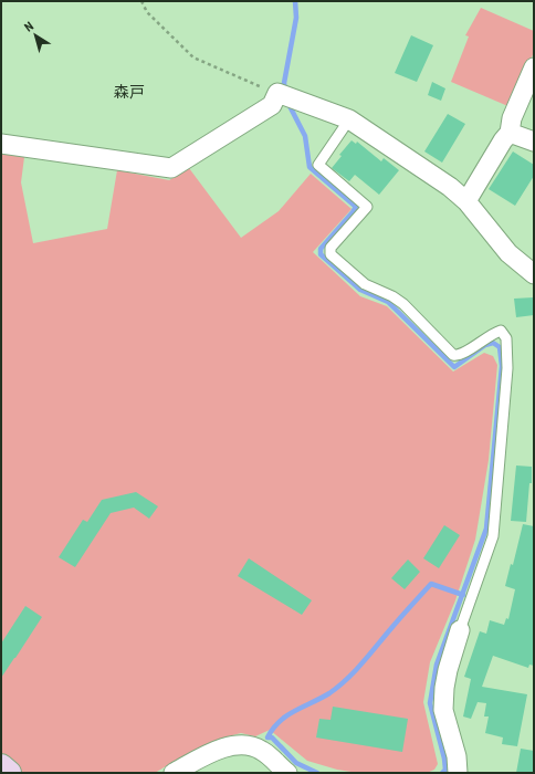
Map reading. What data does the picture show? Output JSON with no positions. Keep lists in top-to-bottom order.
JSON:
{
  "districts": ["森戸"],
  "north": "top left"
}
